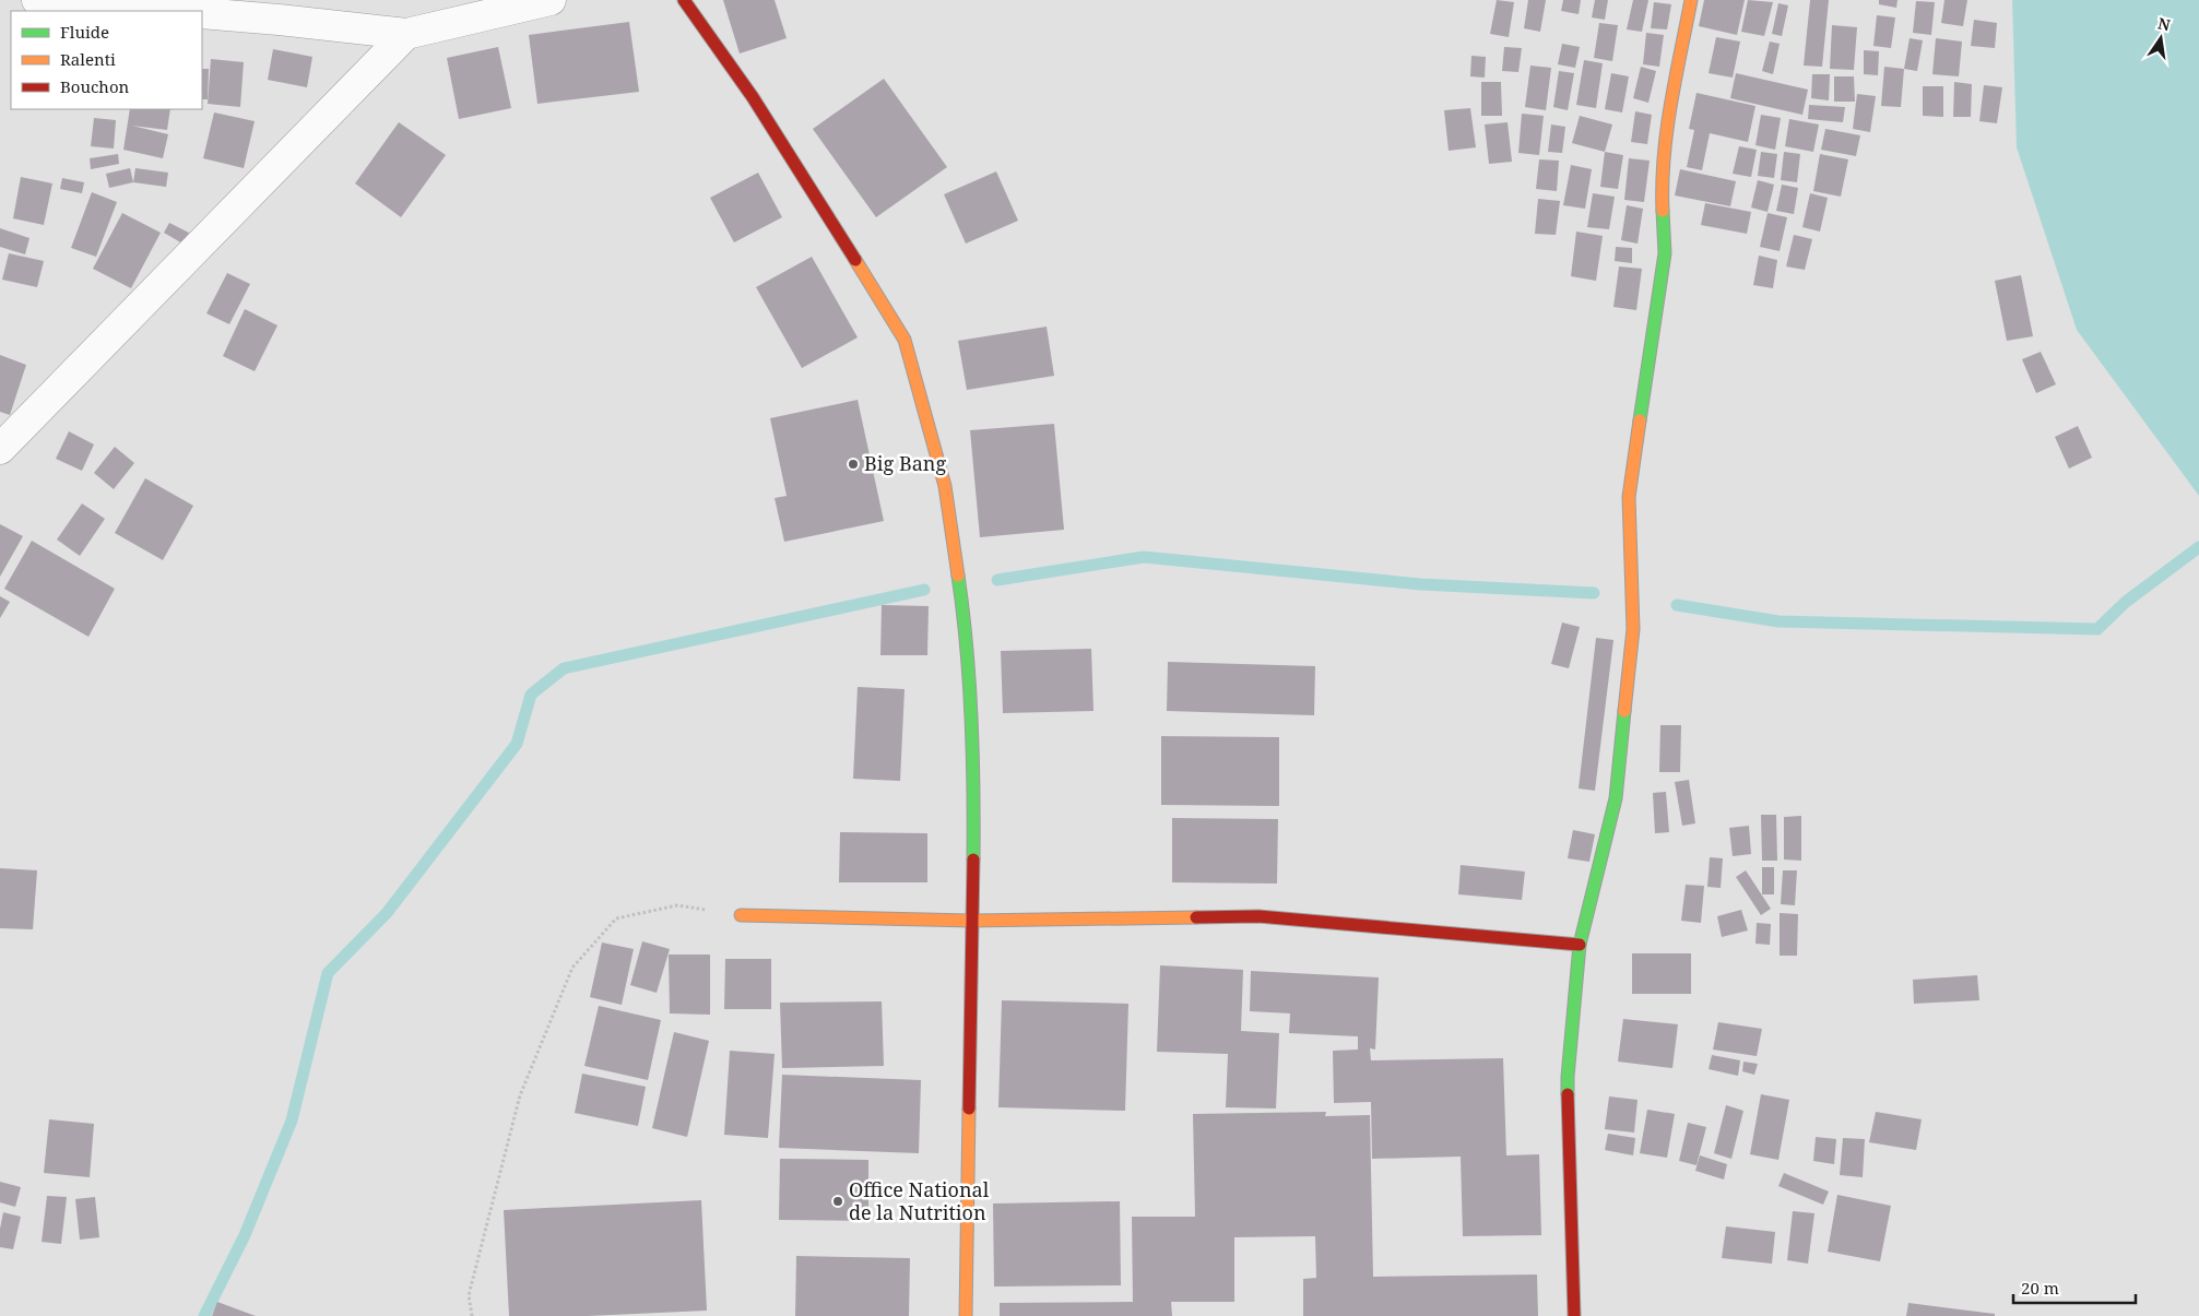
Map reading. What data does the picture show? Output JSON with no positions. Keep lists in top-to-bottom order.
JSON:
{
  "places": ["Big Bang", "Office National de la Nutrition"],
  "legend": ["Fluide", "Ralenti", "Bouchon"],
  "scale_bar": "20 m",
  "north": "top"
}
